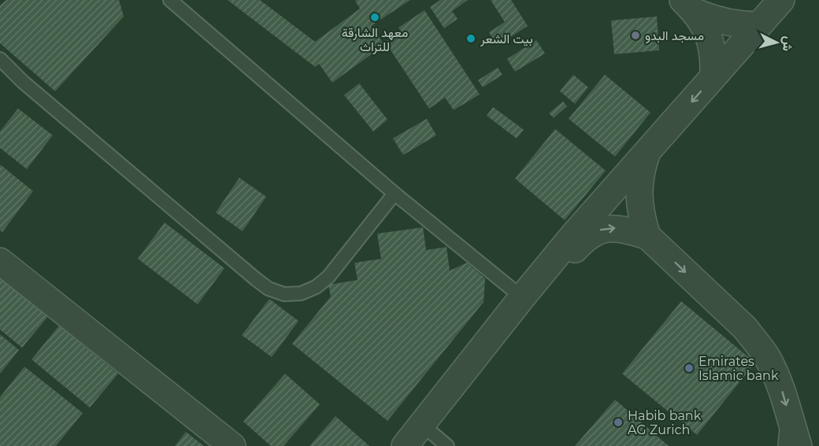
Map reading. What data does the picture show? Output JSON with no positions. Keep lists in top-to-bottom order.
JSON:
{
  "places": [
    "معهد الشارقة للتراث",
    "مسجد البدو",
    "بيت الشعر",
    "Emirates Islamic bank",
    "Habib bank AG Zurich"
  ],
  "north": "right"
}
